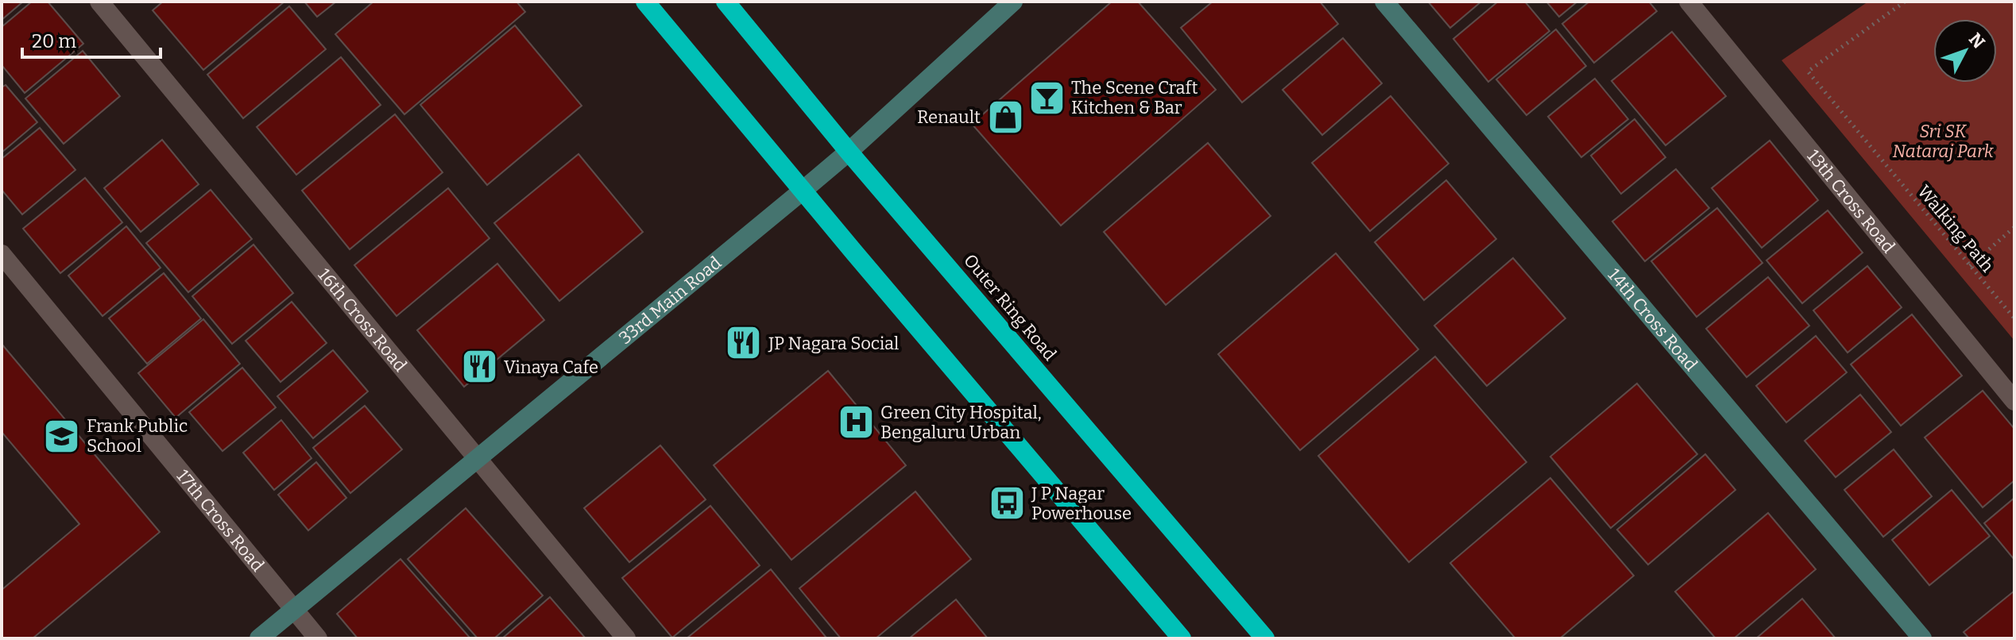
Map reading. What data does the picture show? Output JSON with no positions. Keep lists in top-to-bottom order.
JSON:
{
  "streets": {
    "highway": ["Outer Ring Road"],
    "street": [
      "13th Cross Road",
      "33rd Main Road",
      "16th Cross Road",
      "14th Cross Road",
      "17th Cross Road"
    ],
    "path": ["Walking Path"]
  },
  "crossings": [
    ["33rd Main Road", "Outer Ring Road"],
    ["33rd Main Road", "16th Cross Road"],
    ["33rd Main Road", "17th Cross Road"]
  ],
  "parks": ["Sri SK Nataraj Park"],
  "places": {
    "bar": ["The Scene Craft Kitchen & Bar"],
    "shop": ["Renault"],
    "restaurant": ["JP Nagara Social", "Vinaya Cafe"],
    "hospital": ["Green City Hospital, Bengaluru Urban"],
    "school or university": ["Frank Public School"],
    "bus stop": ["J P Nagar Powerhouse"]
  },
  "scale_bar": "20 m",
  "north": "top right"
}
